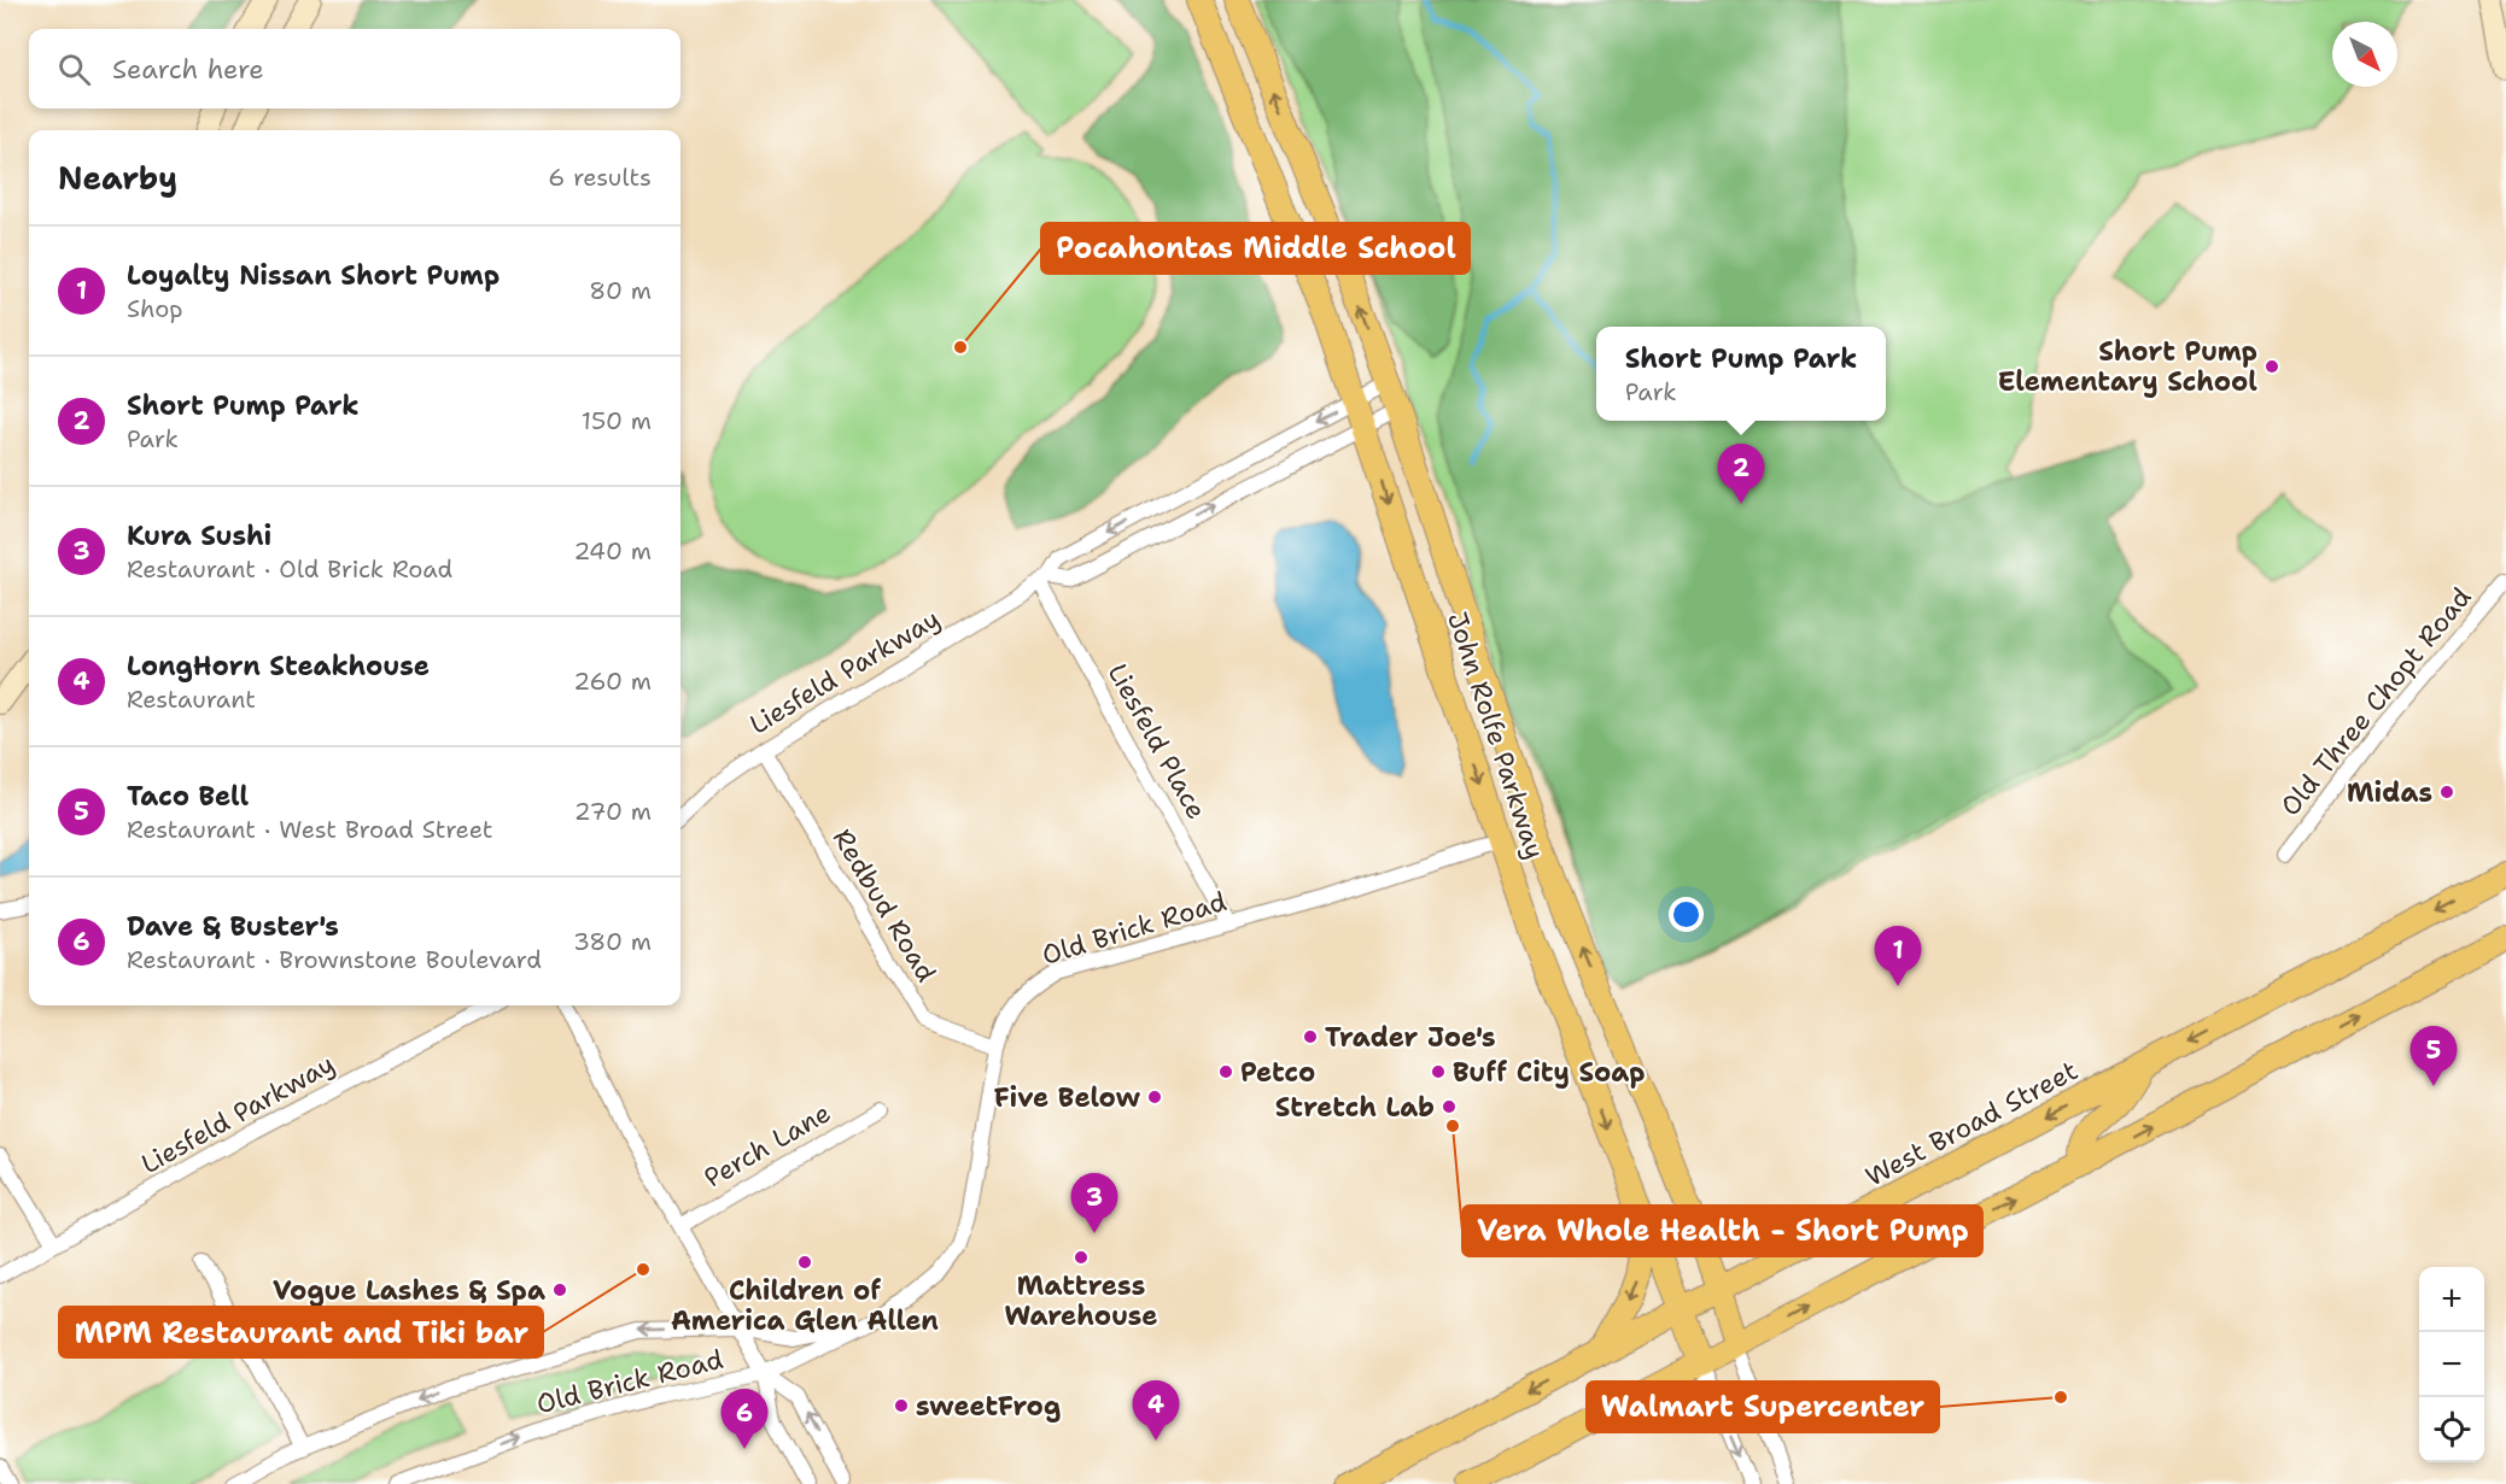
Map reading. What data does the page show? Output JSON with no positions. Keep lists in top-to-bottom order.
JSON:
{
  "streets": {
    "main road": ["John Rolfe Parkway", "West Broad Street"],
    "street": [
      "Liesfeld Parkway",
      "Old Three Chopt Road",
      "Liesfeld Place",
      "Redbud Road",
      "Old Brick Road",
      "Perch Lane"
    ]
  },
  "crossings": [
    ["Liesfeld Parkway", "John Rolfe Parkway"],
    ["Liesfeld Parkway", "Liesfeld Place"],
    ["Liesfeld Parkway", "Redbud Road"],
    ["John Rolfe Parkway", "Old Brick Road"],
    ["John Rolfe Parkway", "West Broad Street"],
    ["Liesfeld Place", "Old Brick Road"],
    ["Redbud Road", "Old Brick Road"]
  ],
  "places": [
    "Pocahontas Middle School",
    "Short Pump Elementary School",
    "Midas",
    "Trader Joe's",
    "Petco",
    "Buff City Soap",
    "Five Below",
    "Stretch Lab",
    "Vera Whole Health - Short Pump",
    "Mattress Warehouse",
    "Children of America Glen Allen",
    "MPM Restaurant and Tiki bar",
    "Vogue Lashes & Spa",
    "Walmart Supercenter",
    "sweetFrog"
  ],
  "north": "bottom right",
  "page": {
    "search": "Search here",
    "heading": ["Nearby", "6 results"],
    "list": [
      {
        "mark": "1",
        "name": "Loyalty Nissan Short Pump",
        "note": "Shop",
        "value": "80 m"
      },
      {
        "mark": "2",
        "name": "Short Pump Park",
        "note": "Park",
        "value": "150 m"
      },
      {
        "mark": "3",
        "name": "Kura Sushi",
        "note": "Restaurant · Old Brick Road",
        "value": "240 m"
      },
      {
        "mark": "4",
        "name": "LongHorn Steakhouse",
        "note": "Restaurant",
        "value": "260 m"
      },
      {
        "mark": "5",
        "name": "Taco Bell",
        "note": "Restaurant · West Broad Street",
        "value": "270 m"
      },
      {
        "mark": "6",
        "name": "Dave & Buster's",
        "note": "Restaurant · Brownstone Boulevard",
        "value": "380 m"
      }
    ],
    "popup": ["Short Pump Park", "Park"],
    "pins": [
      "2",
      "1",
      "5",
      "3",
      "4",
      "6"
    ],
    "map_buttons": ["+", "−"]
  }
}
